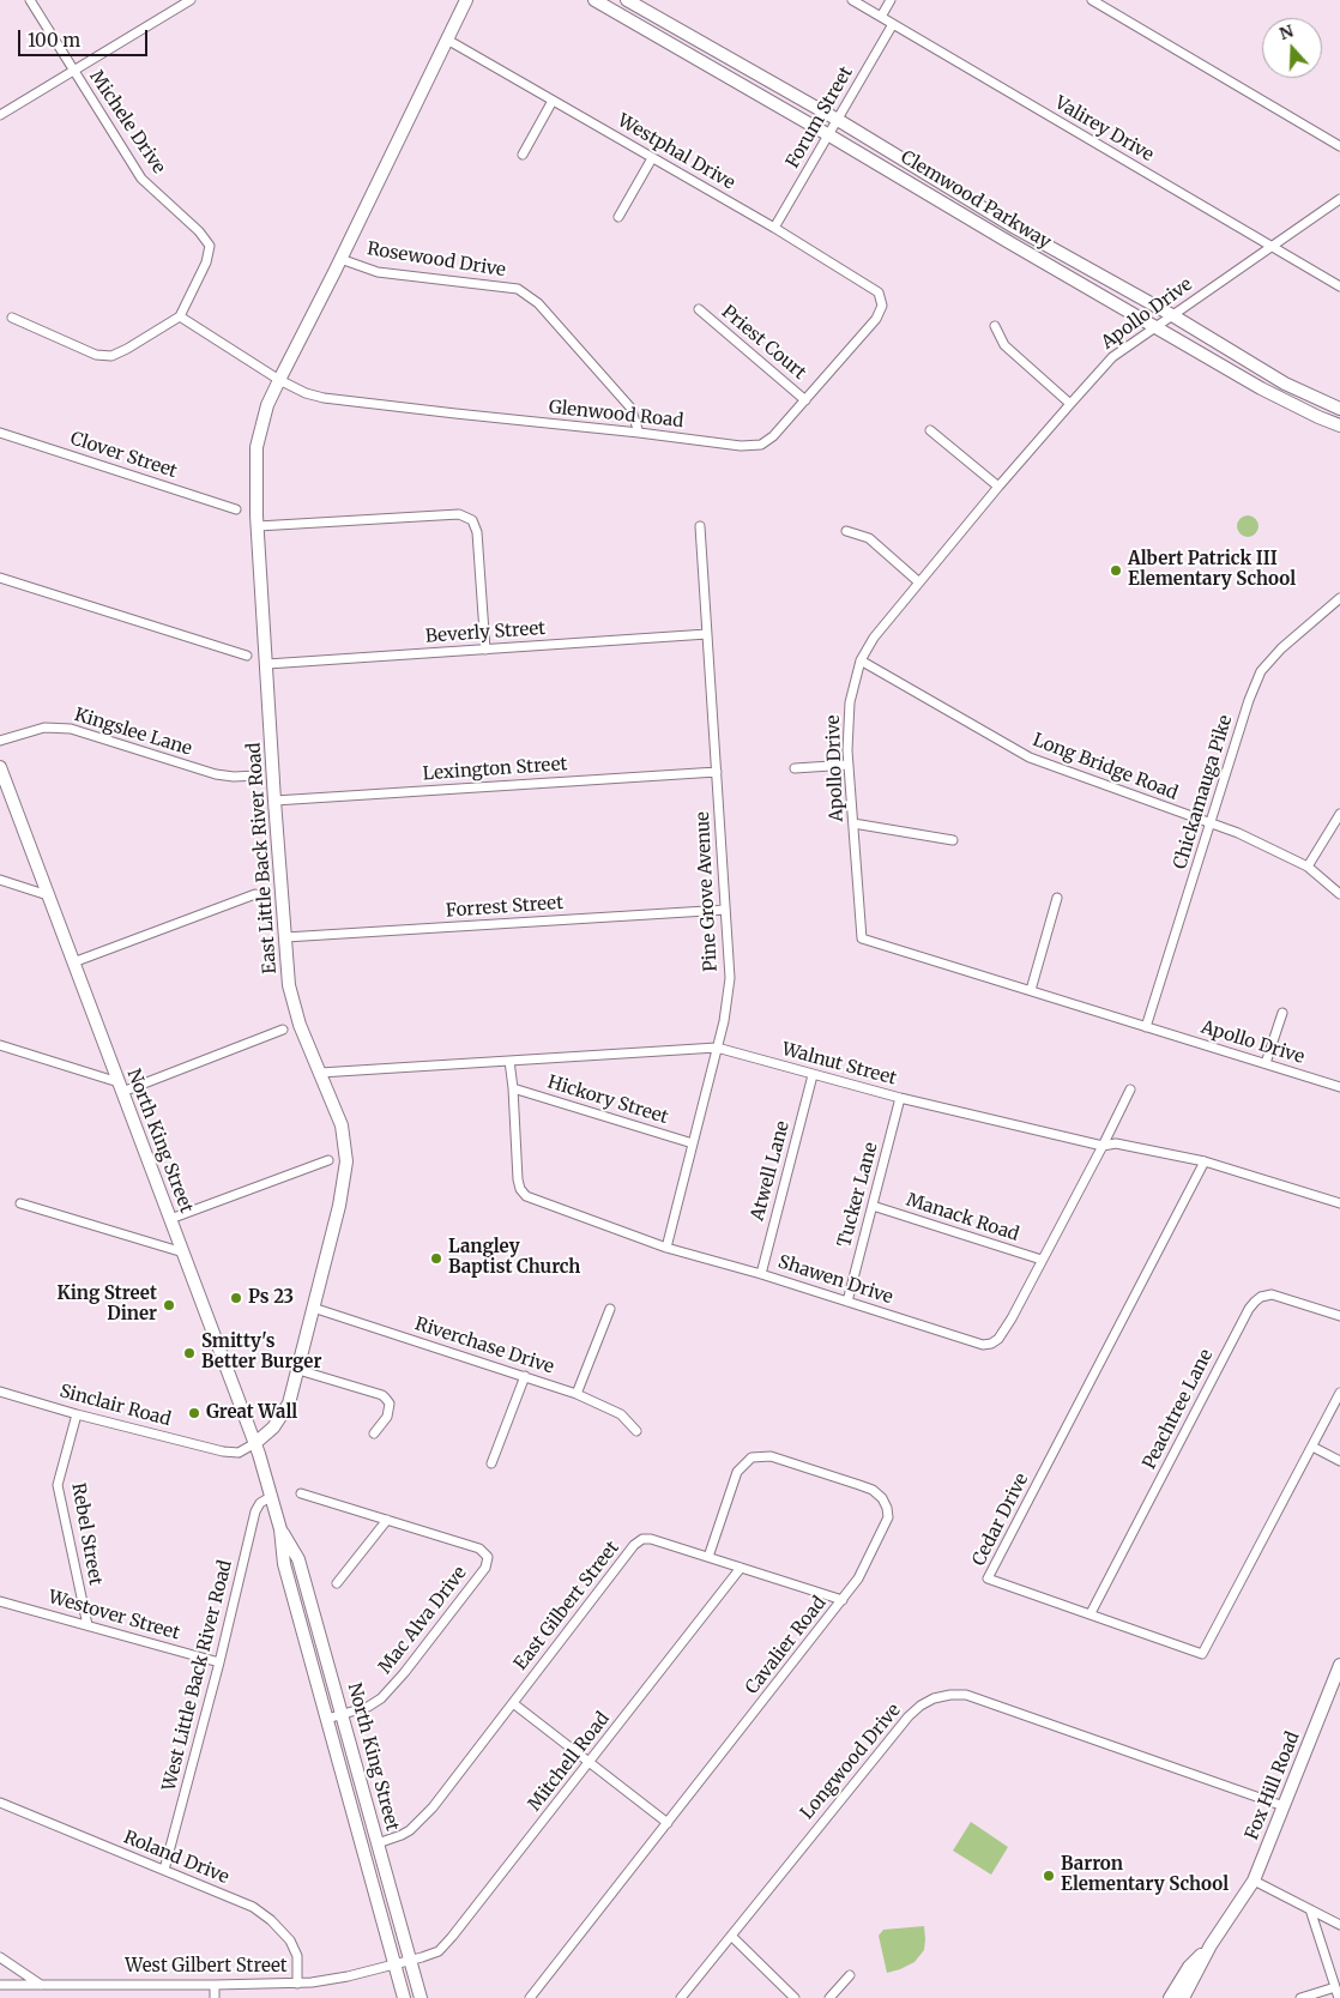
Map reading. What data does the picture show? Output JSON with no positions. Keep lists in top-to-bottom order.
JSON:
{
  "streets": {
    "street": [
      "Forum Street",
      "Michele Drive",
      "Valirey Drive",
      "Westphal Drive",
      "Clemwood Parkway",
      "Rosewood Drive",
      "Apollo Drive",
      "Priest Court",
      "Glenwood Road",
      "Clover Street",
      "Beverly Street",
      "Kingslee Lane",
      "Long Bridge Road",
      "Lexington Street",
      "Chickamauga Pike",
      "East Little Back River Road",
      "Pine Grove Avenue",
      "Forrest Street",
      "Walnut Street",
      "Hickory Street",
      "North King Street",
      "Atwell Lane",
      "Tucker Lane",
      "Manack Road",
      "Shawen Drive",
      "Riverchase Drive",
      "Sinclair Road",
      "Peachtree Lane",
      "Cedar Drive",
      "Rebel Street",
      "East Gilbert Street",
      "Westover Street",
      "Mac Alva Drive",
      "Cavalier Road",
      "West Little Back River Road",
      "Mitchell Road",
      "Longwood Drive",
      "Fox Hill Road",
      "Roland Drive",
      "West Gilbert Street"
    ]
  },
  "crossings": [
    ["Forum Street", "Valirey Drive"],
    ["Forum Street", "Westphal Drive"],
    ["Forum Street", "Clemwood Parkway"],
    ["Michele Drive", "Glenwood Road"],
    ["Valirey Drive", "Apollo Drive"],
    ["Westphal Drive", "Glenwood Road"],
    ["Westphal Drive", "East Little Back River Road"],
    ["Clemwood Parkway", "Apollo Drive"],
    ["Rosewood Drive", "Glenwood Road"],
    ["Rosewood Drive", "East Little Back River Road"],
    ["Apollo Drive", "Long Bridge Road"],
    ["Apollo Drive", "Chickamauga Pike"],
    ["Priest Court", "Glenwood Road"],
    ["Glenwood Road", "East Little Back River Road"],
    ["Beverly Street", "East Little Back River Road"],
    ["Beverly Street", "Pine Grove Avenue"],
    ["Long Bridge Road", "Chickamauga Pike"],
    ["Lexington Street", "East Little Back River Road"],
    ["Lexington Street", "Pine Grove Avenue"],
    ["East Little Back River Road", "Forrest Street"],
    ["East Little Back River Road", "Walnut Street"],
    ["East Little Back River Road", "North King Street"],
    ["East Little Back River Road", "Riverchase Drive"],
    ["East Little Back River Road", "Sinclair Road"],
    ["Pine Grove Avenue", "Forrest Street"],
    ["Pine Grove Avenue", "Walnut Street"],
    ["Pine Grove Avenue", "Hickory Street"],
    ["Pine Grove Avenue", "Shawen Drive"],
    ["Walnut Street", "Atwell Lane"],
    ["Walnut Street", "Tucker Lane"],
    ["Walnut Street", "Shawen Drive"],
    ["Walnut Street", "Cedar Drive"],
    ["Hickory Street", "Shawen Drive"],
    ["North King Street", "Sinclair Road"],
    ["North King Street", "East Gilbert Street"],
    ["North King Street", "Mac Alva Drive"],
    ["North King Street", "West Little Back River Road"],
    ["North King Street", "Mitchell Road"],
    ["North King Street", "West Gilbert Street"],
    ["Atwell Lane", "Shawen Drive"],
    ["Tucker Lane", "Manack Road"],
    ["Tucker Lane", "Shawen Drive"],
    ["Manack Road", "Shawen Drive"],
    ["Sinclair Road", "Rebel Street"],
    ["Peachtree Lane", "Cedar Drive"],
    ["Rebel Street", "Westover Street"],
    ["East Gilbert Street", "Cavalier Road"],
    ["East Gilbert Street", "Mitchell Road"],
    ["Westover Street", "West Little Back River Road"],
    ["West Little Back River Road", "Roland Drive"],
    ["Mitchell Road", "West Gilbert Street"],
    ["Longwood Drive", "Fox Hill Road"],
    ["Roland Drive", "West Gilbert Street"]
  ],
  "places": [
    "Albert Patrick III Elementary School",
    "Langley Baptist Church",
    "Ps 23",
    "King Street Diner",
    "Smitty's Better Burger",
    "Great Wall",
    "Barron Elementary School"
  ],
  "scale_bar": "100 m",
  "north": "top"
}
